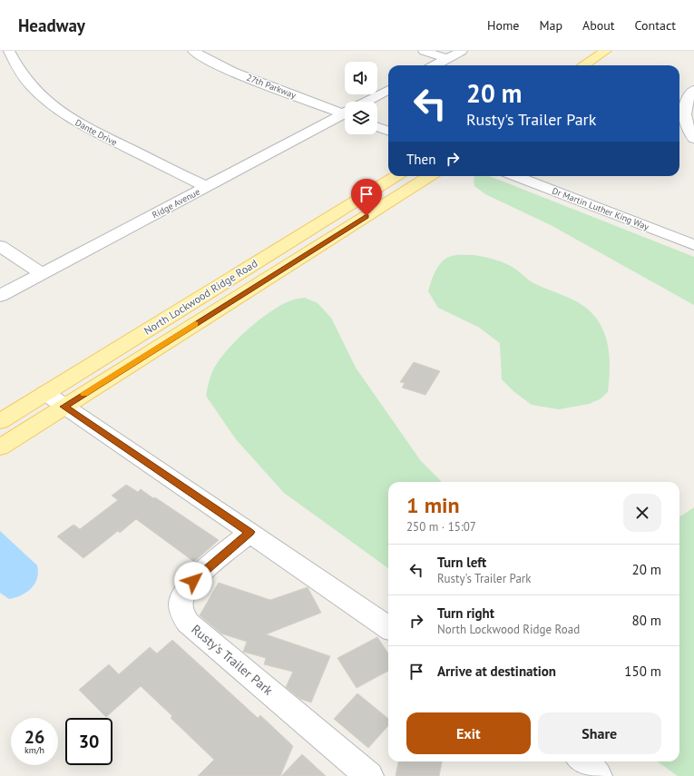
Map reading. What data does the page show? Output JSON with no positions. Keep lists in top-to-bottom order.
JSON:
{
  "streets": {
    "main road": ["North Lockwood Ridge Road"],
    "street": [
      "27th Parkway",
      "Dante Drive",
      "Ridge Avenue",
      "Dr Martin Luther King Way",
      "Rusty's Trailer Park"
    ]
  },
  "crossings": [
    ["Dante Drive", "Ridge Avenue"]
  ],
  "page": {
    "header": "Headway",
    "nav": [
      "Home",
      "Map",
      "About",
      "Contact"
    ],
    "turn": ["20 m", "Rusty's Trailer Park"],
    "then": "Then",
    "heading": ["1 min", "250 m · 15:07"],
    "list": [
      {
        "name": "Turn left",
        "note": "Rusty's Trailer Park",
        "value": "20 m"
      },
      {
        "name": "Turn right",
        "note": "North Lockwood Ridge Road",
        "value": "80 m"
      },
      {
        "name": "Arrive at destination",
        "value": "150 m"
      }
    ],
    "buttons": ["Exit", "Share"],
    "speed": "26 km/h",
    "limit": "30"
  }
}
